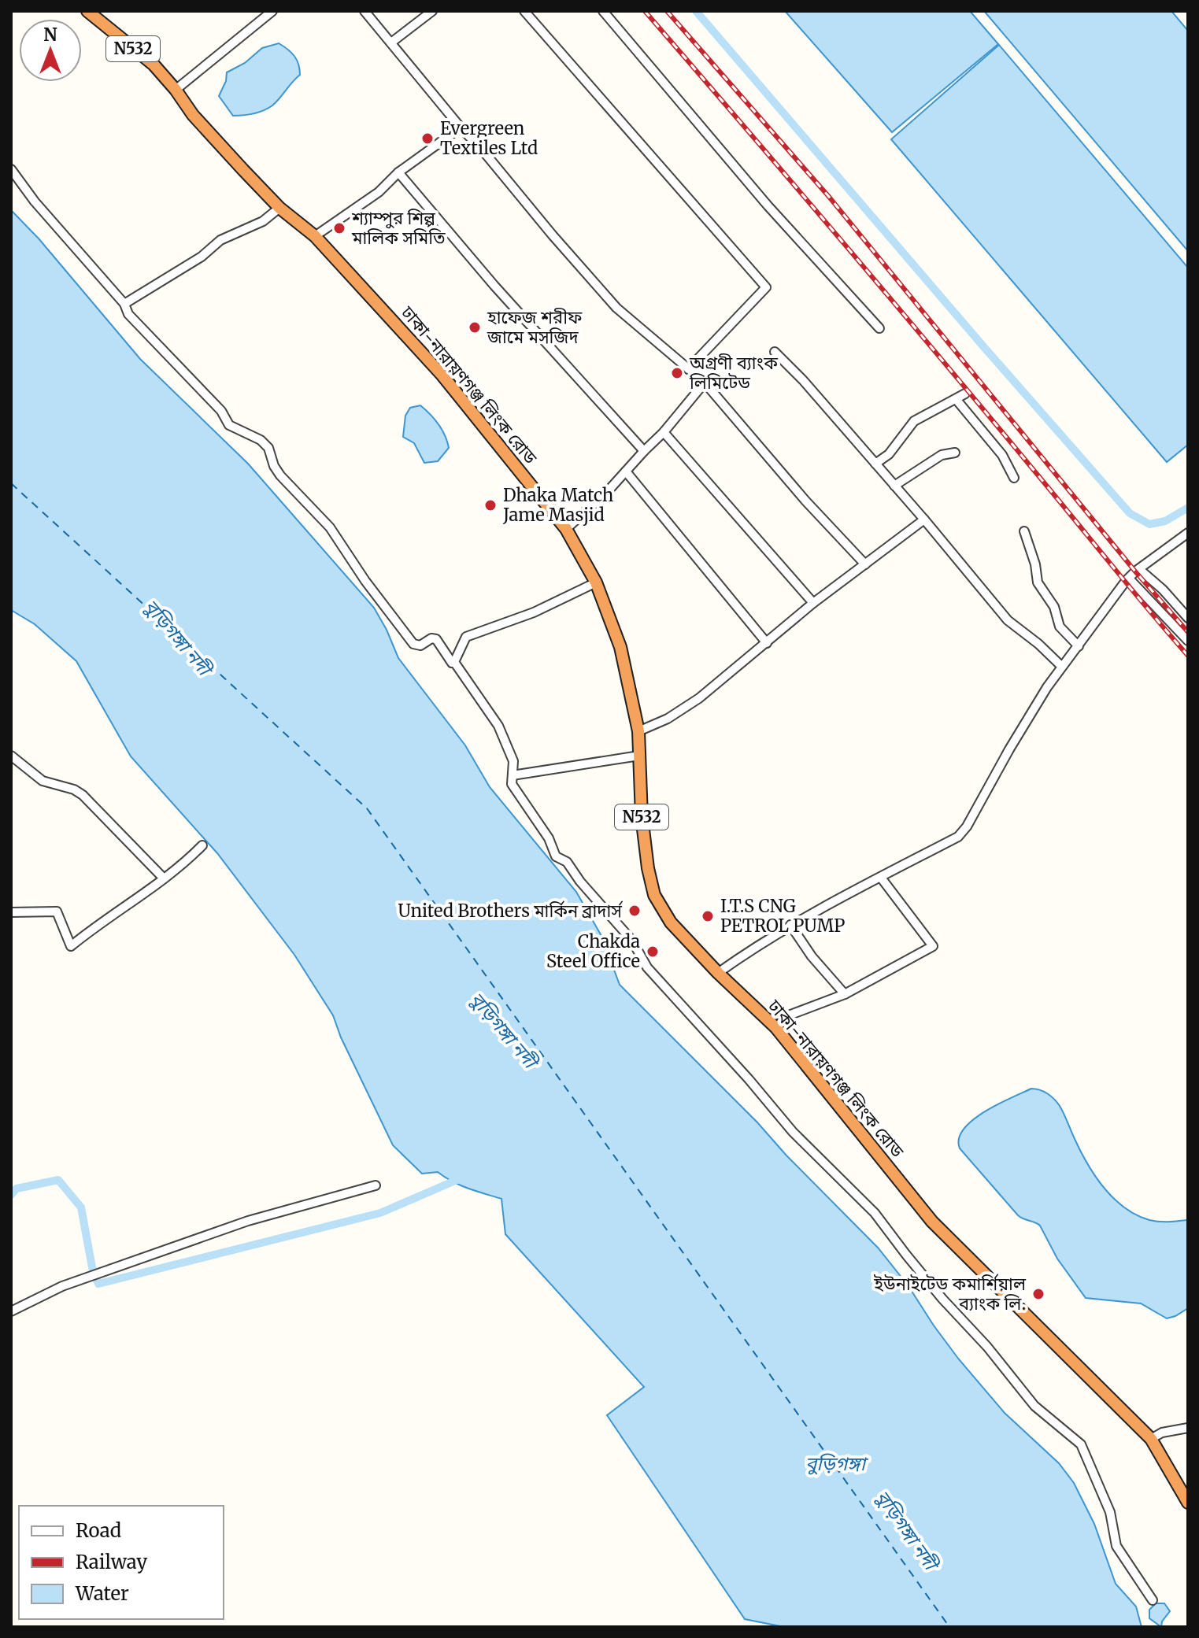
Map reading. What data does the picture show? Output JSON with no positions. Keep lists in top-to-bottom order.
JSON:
{
  "streets": {
    "highway": ["N532", "ঢাকা-নারায়ণগঞ্জ লিংক রোড"]
  },
  "water": ["বুড়িগঙ্গা নদী", "বুড়িগঙ্গা"],
  "places": [
    "Evergreen Textiles Ltd",
    "শ্যাম্পুর শিল্প মালিক সমিতি",
    "হাফেজ শরীফ জামে মসজিদ",
    "অগ্রণী ব্যাংক লিমিটেড",
    "Dhaka Match Jame Masjid",
    "United Brothers মার্কিন ব্রাদার্স",
    "I.T.S CNG PETROL PUMP",
    "Chakda Steel Office",
    "ইউনাইটেড কমার্শিয়াল ব্যাংক লি."
  ],
  "legend": ["Road", "Railway", "Water"],
  "north": "top"
}
